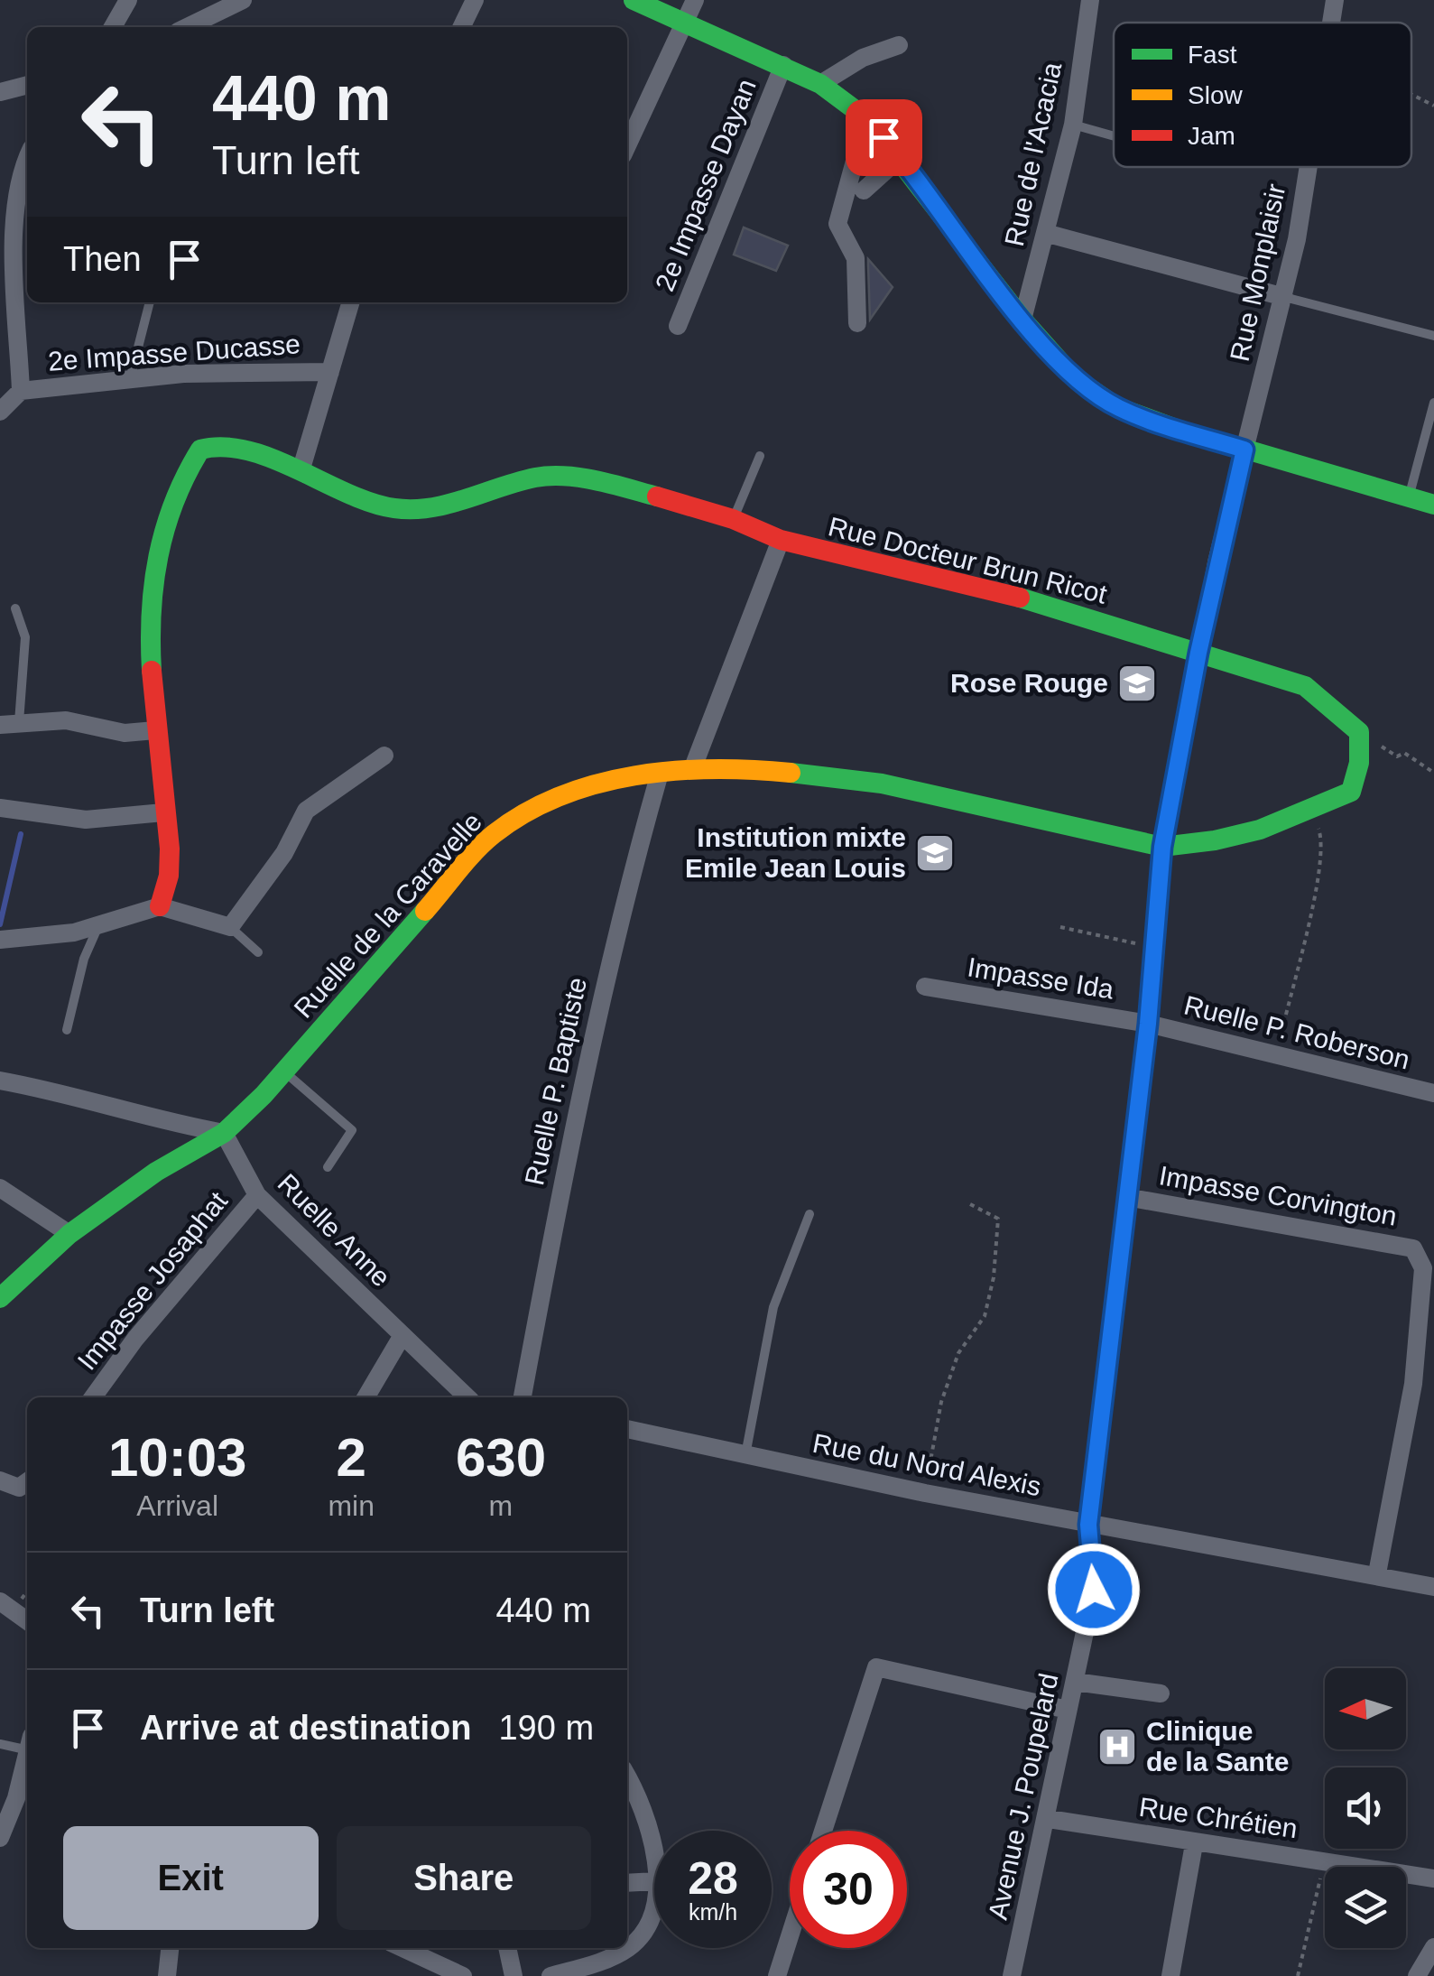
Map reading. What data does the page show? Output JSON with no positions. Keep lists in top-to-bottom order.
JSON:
{
  "streets": {
    "street": [
      "Rue de l'Acacia",
      "2e Impasse Dayan",
      "Rue Monplaisir",
      "2e Impasse Ducasse",
      "Rue Docteur Brun Ricot",
      "Ruelle de la Caravelle",
      "Impasse Ida",
      "Ruelle P. Roberson",
      "Ruelle P. Baptiste",
      "Impasse Corvington",
      "Ruelle Anne",
      "Impasse Josaphat",
      "Rue du Nord Alexis",
      "Avenue J. Poupelard",
      "Rue Chrétien"
    ]
  },
  "crossings": [
    ["Rue Monplaisir", "Avenue J. Poupelard"],
    ["Rue Docteur Brun Ricot", "Avenue J. Poupelard"],
    ["Ruelle de la Caravelle", "Ruelle P. Baptiste"],
    ["Ruelle de la Caravelle", "Ruelle Anne"],
    ["Ruelle de la Caravelle", "Avenue J. Poupelard"],
    ["Impasse Ida", "Ruelle P. Roberson"],
    ["Impasse Ida", "Avenue J. Poupelard"],
    ["Ruelle P. Roberson", "Avenue J. Poupelard"],
    ["Impasse Corvington", "Rue du Nord Alexis"],
    ["Impasse Corvington", "Avenue J. Poupelard"],
    ["Ruelle Anne", "Impasse Josaphat"],
    ["Rue du Nord Alexis", "Avenue J. Poupelard"],
    ["Avenue J. Poupelard", "Rue Chrétien"]
  ],
  "places": {
    "school or university": ["Rose Rouge", "Institution mixte Emile Jean Louis"],
    "hospital": ["Clinique de la Sante"]
  },
  "legend": ["Fast", "Slow", "Jam"],
  "north": "left",
  "page": {
    "turn": ["440 m", "Turn left"],
    "then": "Then",
    "eta": [
      "10:03",
      "Arrival",
      "2",
      "min",
      "630",
      "m"
    ],
    "list": [
      {
        "name": "Turn left",
        "value": "440 m"
      },
      {
        "name": "Arrive at destination",
        "value": "190 m"
      }
    ],
    "buttons": ["Exit", "Share"],
    "speed": "28 km/h",
    "limit": "30"
  }
}
